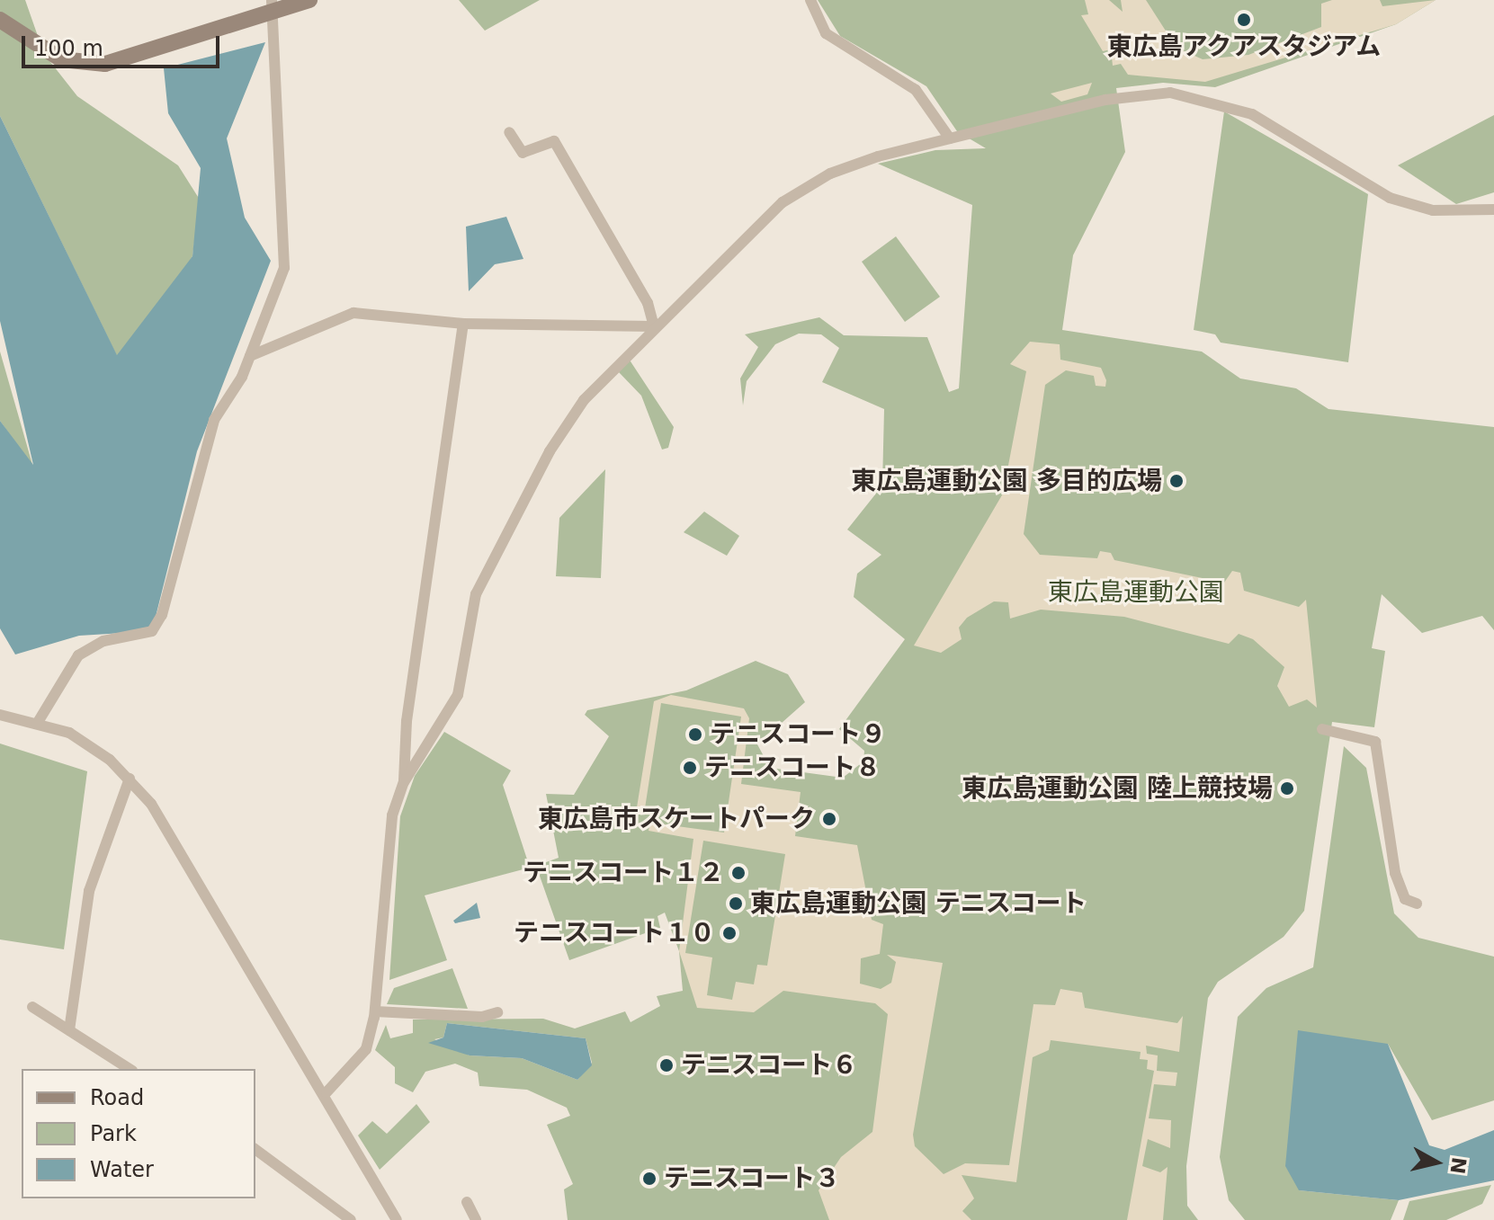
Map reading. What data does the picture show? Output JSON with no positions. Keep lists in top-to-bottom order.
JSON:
{
  "parks": ["東広島運動公園"],
  "places": [
    "東広島アクアスタジアム",
    "東広島運動公園 多目的広場",
    "テニスコート９",
    "テニスコート８",
    "東広島運動公園 陸上競技場",
    "東広島市スケートパーク",
    "テニスコート１２",
    "東広島運動公園 テニスコート",
    "テニスコート１０",
    "テニスコート６",
    "テニスコート３"
  ],
  "legend": ["Road", "Park", "Water"],
  "scale_bar": "100 m",
  "north": "right"
}
